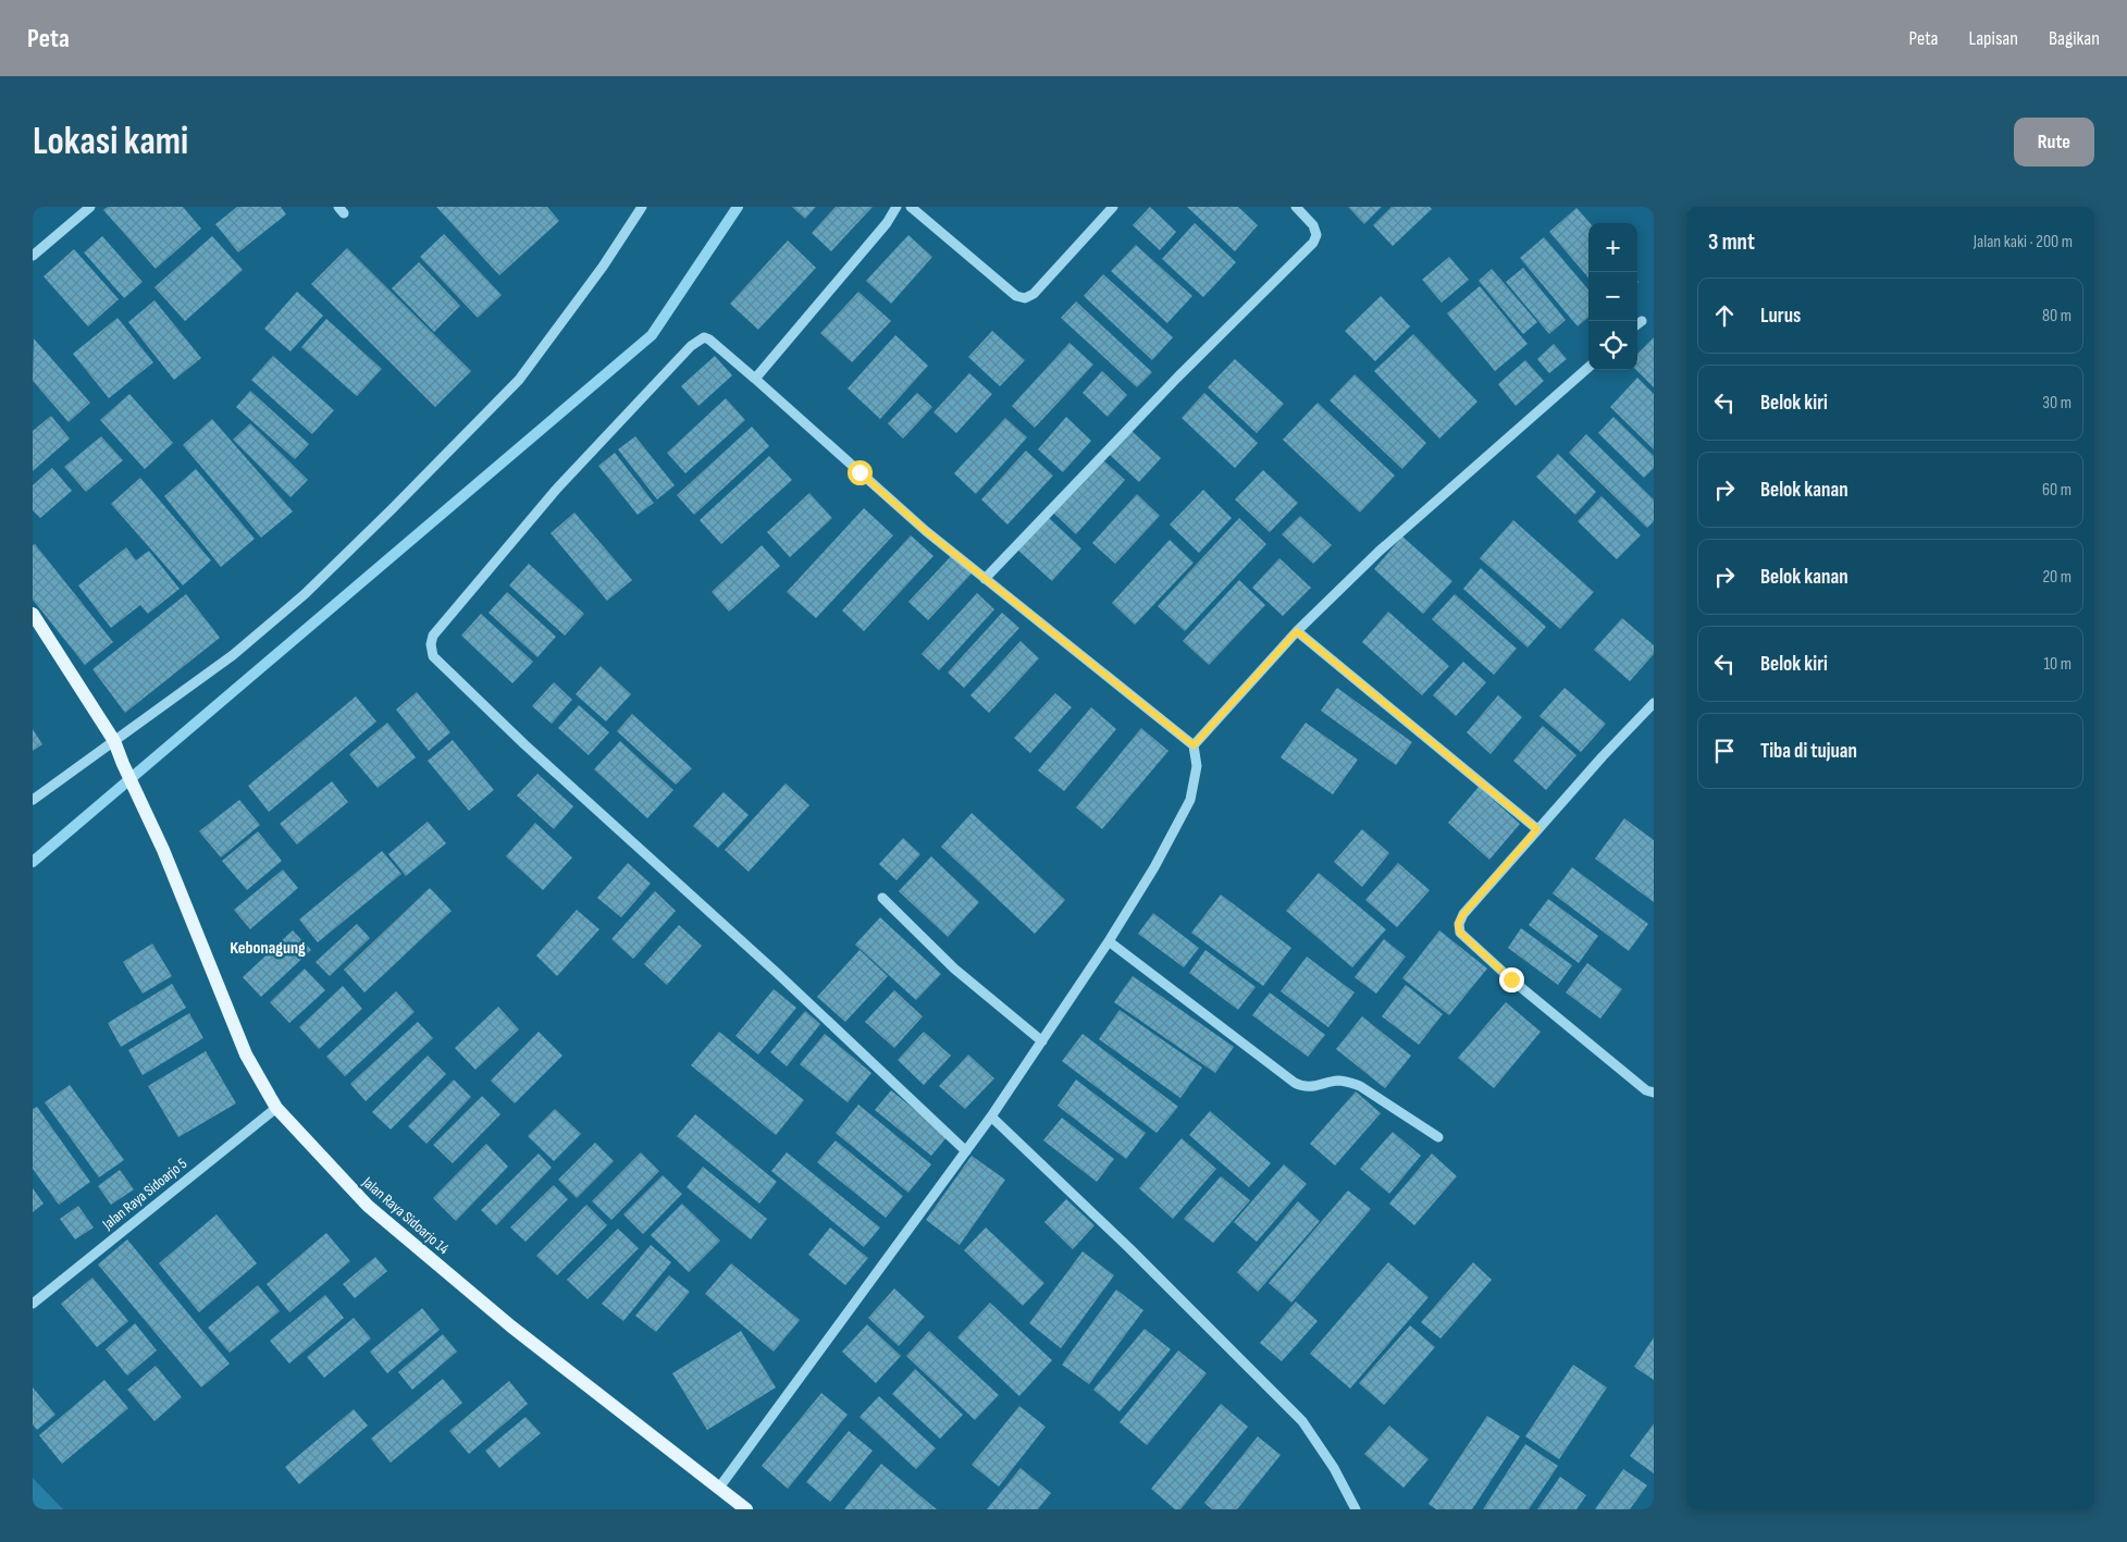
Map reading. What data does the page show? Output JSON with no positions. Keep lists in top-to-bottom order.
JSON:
{
  "streets": {
    "main road": ["Jalan Raya Sidoarjo 14"],
    "street": ["Jalan Raya Sidoarjo 5"]
  },
  "crossings": [
    ["Jalan Raya Sidoarjo 5", "Jalan Raya Sidoarjo 14"]
  ],
  "districts": ["Kebonagung"],
  "page": {
    "header": "Peta",
    "nav": ["Peta", "Lapisan", "Bagikan"],
    "buttons": "Rute",
    "title": "Lokasi kami",
    "heading": ["3 mnt", "Jalan kaki · 200 m"],
    "map_buttons": ["+", "−"],
    "list": [
      ["Lurus", "80 m"],
      ["Belok kiri", "30 m"],
      ["Belok kanan", "60 m"],
      ["Belok kanan", "20 m"],
      ["Belok kiri", "10 m"],
      "Tiba di tujuan"
    ]
  }
}
